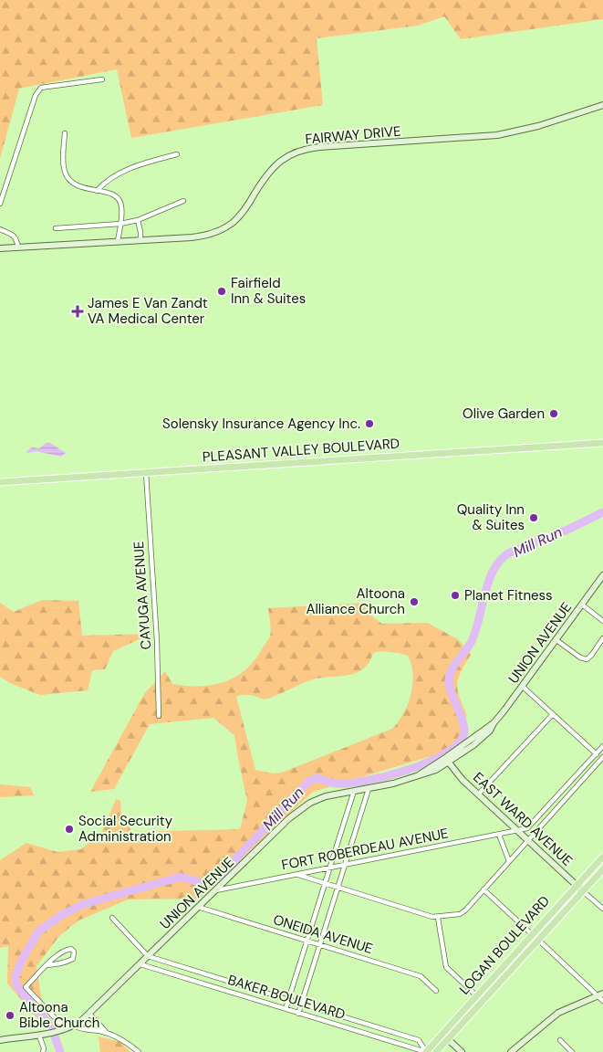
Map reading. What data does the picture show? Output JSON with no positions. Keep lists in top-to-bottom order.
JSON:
{
  "streets": {
    "main road": ["PLEASANT VALLEY BOULEVARD", "LOGAN BOULEVARD"],
    "street": [
      "FAIRWAY DRIVE",
      "CAYUGA AVENUE",
      "UNION AVENUE",
      "EAST WARD AVENUE",
      "FORT ROBERDEAU AVENUE",
      "ONEIDA AVENUE",
      "BAKER BOULEVARD"
    ]
  },
  "crossings": [
    ["PLEASANT VALLEY BOULEVARD", "CAYUGA AVENUE"],
    ["UNION AVENUE", "EAST WARD AVENUE"],
    ["UNION AVENUE", "FORT ROBERDEAU AVENUE"],
    ["UNION AVENUE", "ONEIDA AVENUE"],
    ["UNION AVENUE", "BAKER BOULEVARD"],
    ["EAST WARD AVENUE", "FORT ROBERDEAU AVENUE"],
    ["EAST WARD AVENUE", "LOGAN BOULEVARD"],
    ["LOGAN BOULEVARD", "BAKER BOULEVARD"]
  ],
  "water": ["Mill Run"],
  "places": {
    "other": [
      "Fairfield Inn & Suites",
      "Olive Garden",
      "Solensky Insurance Agency Inc.",
      "Quality Inn & Suites",
      "Planet Fitness",
      "Altoona Alliance Church",
      "Social Security Administration",
      "Altoona Bible Church"
    ],
    "health": ["James E Van Zandt VA Medical Center"]
  }
}
